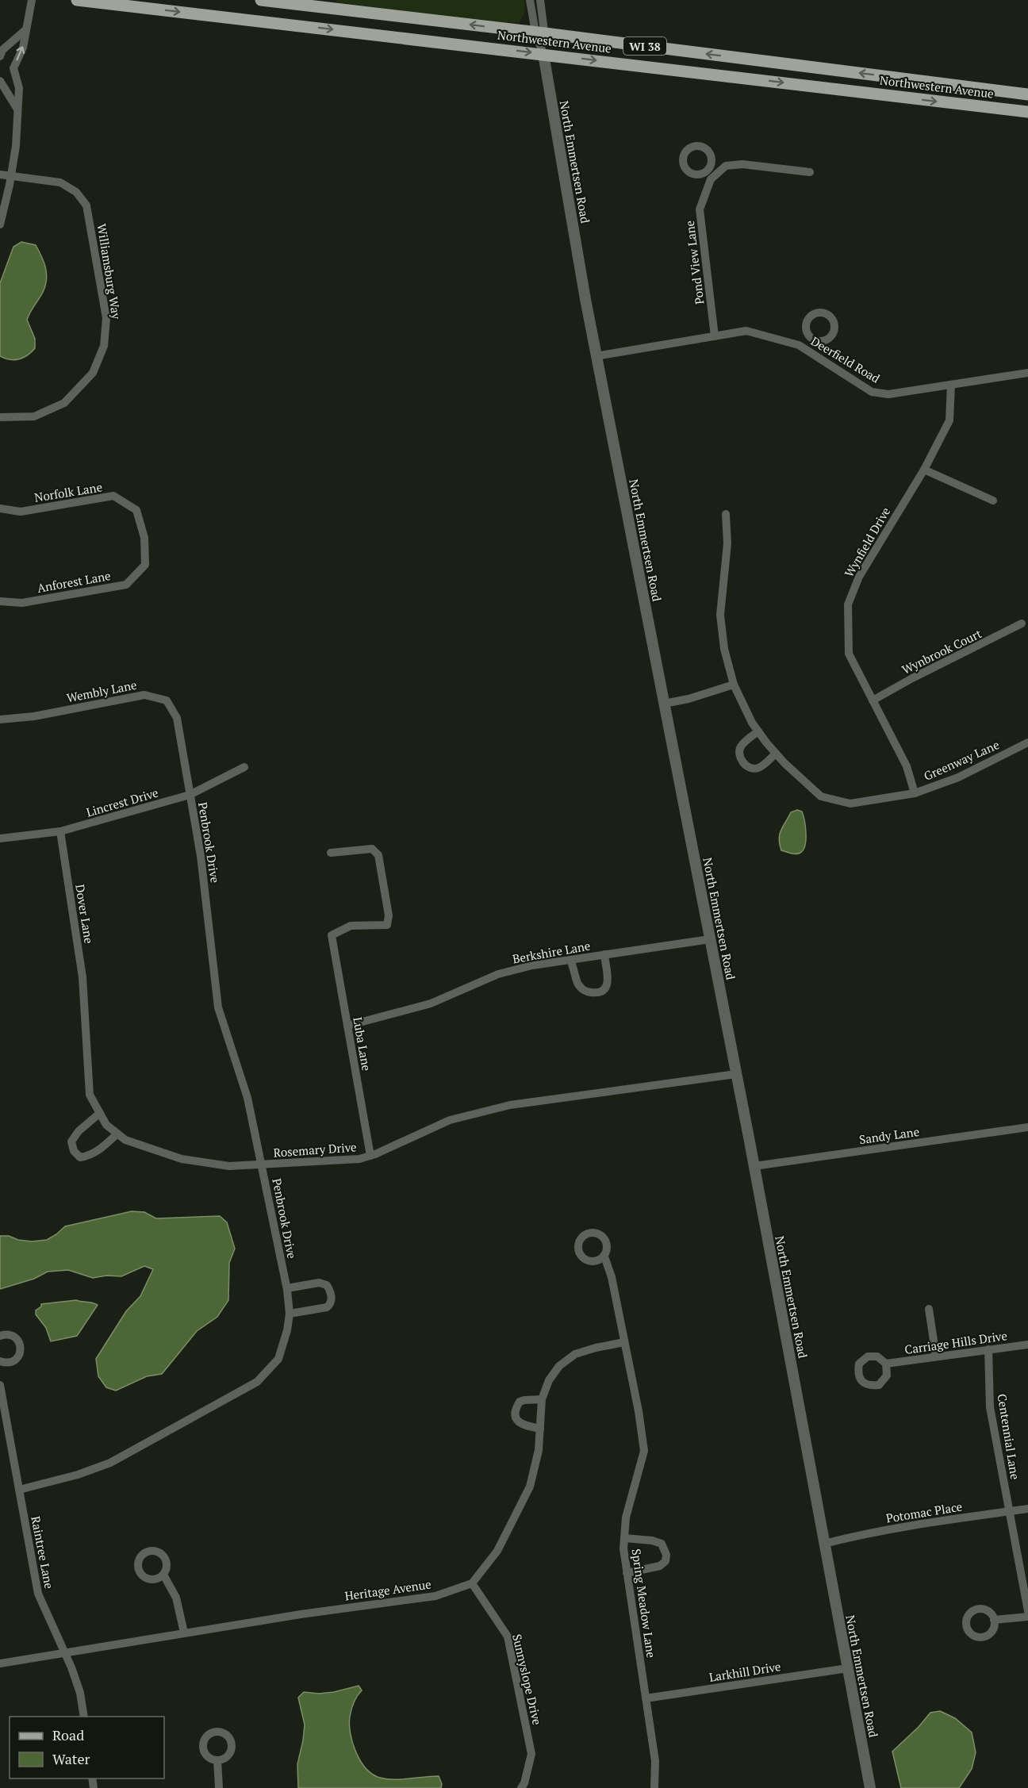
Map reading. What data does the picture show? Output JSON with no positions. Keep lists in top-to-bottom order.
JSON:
{
  "streets": {
    "main road": ["Northwestern Avenue", "WI 38"],
    "street": [
      "North Emmertsen Road",
      "Pond View Lane",
      "Williamsburg Way",
      "Deerfield Road",
      "Norfolk Lane",
      "Wynfield Drive",
      "Anforest Lane",
      "Wynbrook Court",
      "Wembly Lane",
      "Greenway Lane",
      "Lincrest Drive",
      "Penbrook Drive",
      "Dover Lane",
      "Berkshire Lane",
      "Luba Lane",
      "Sandy Lane",
      "Rosemary Drive",
      "Carriage Hills Drive",
      "Centennial Lane",
      "Potomac Place",
      "Raintree Lane",
      "Heritage Avenue",
      "Spring Meadow Lane",
      "Larkhill Drive",
      "Sunnyslope Drive"
    ]
  },
  "crossings": [
    ["Northwestern Avenue", "North Emmertsen Road"],
    ["North Emmertsen Road", "Deerfield Road"],
    ["North Emmertsen Road", "Berkshire Lane"],
    ["North Emmertsen Road", "Sandy Lane"],
    ["North Emmertsen Road", "Rosemary Drive"],
    ["North Emmertsen Road", "Potomac Place"],
    ["North Emmertsen Road", "Larkhill Drive"],
    ["Pond View Lane", "Deerfield Road"],
    ["Deerfield Road", "Wynfield Drive"],
    ["Norfolk Lane", "Anforest Lane"],
    ["Wynfield Drive", "Wynbrook Court"],
    ["Wynfield Drive", "Greenway Lane"],
    ["Wembly Lane", "Lincrest Drive"],
    ["Wembly Lane", "Penbrook Drive"],
    ["Lincrest Drive", "Penbrook Drive"],
    ["Lincrest Drive", "Dover Lane"],
    ["Penbrook Drive", "Rosemary Drive"],
    ["Penbrook Drive", "Raintree Lane"],
    ["Dover Lane", "Rosemary Drive"],
    ["Berkshire Lane", "Luba Lane"],
    ["Luba Lane", "Rosemary Drive"],
    ["Carriage Hills Drive", "Centennial Lane"],
    ["Centennial Lane", "Potomac Place"],
    ["Raintree Lane", "Heritage Avenue"],
    ["Heritage Avenue", "Sunnyslope Drive"],
    ["Spring Meadow Lane", "Larkhill Drive"]
  ],
  "legend": ["Road", "Water"]
}
